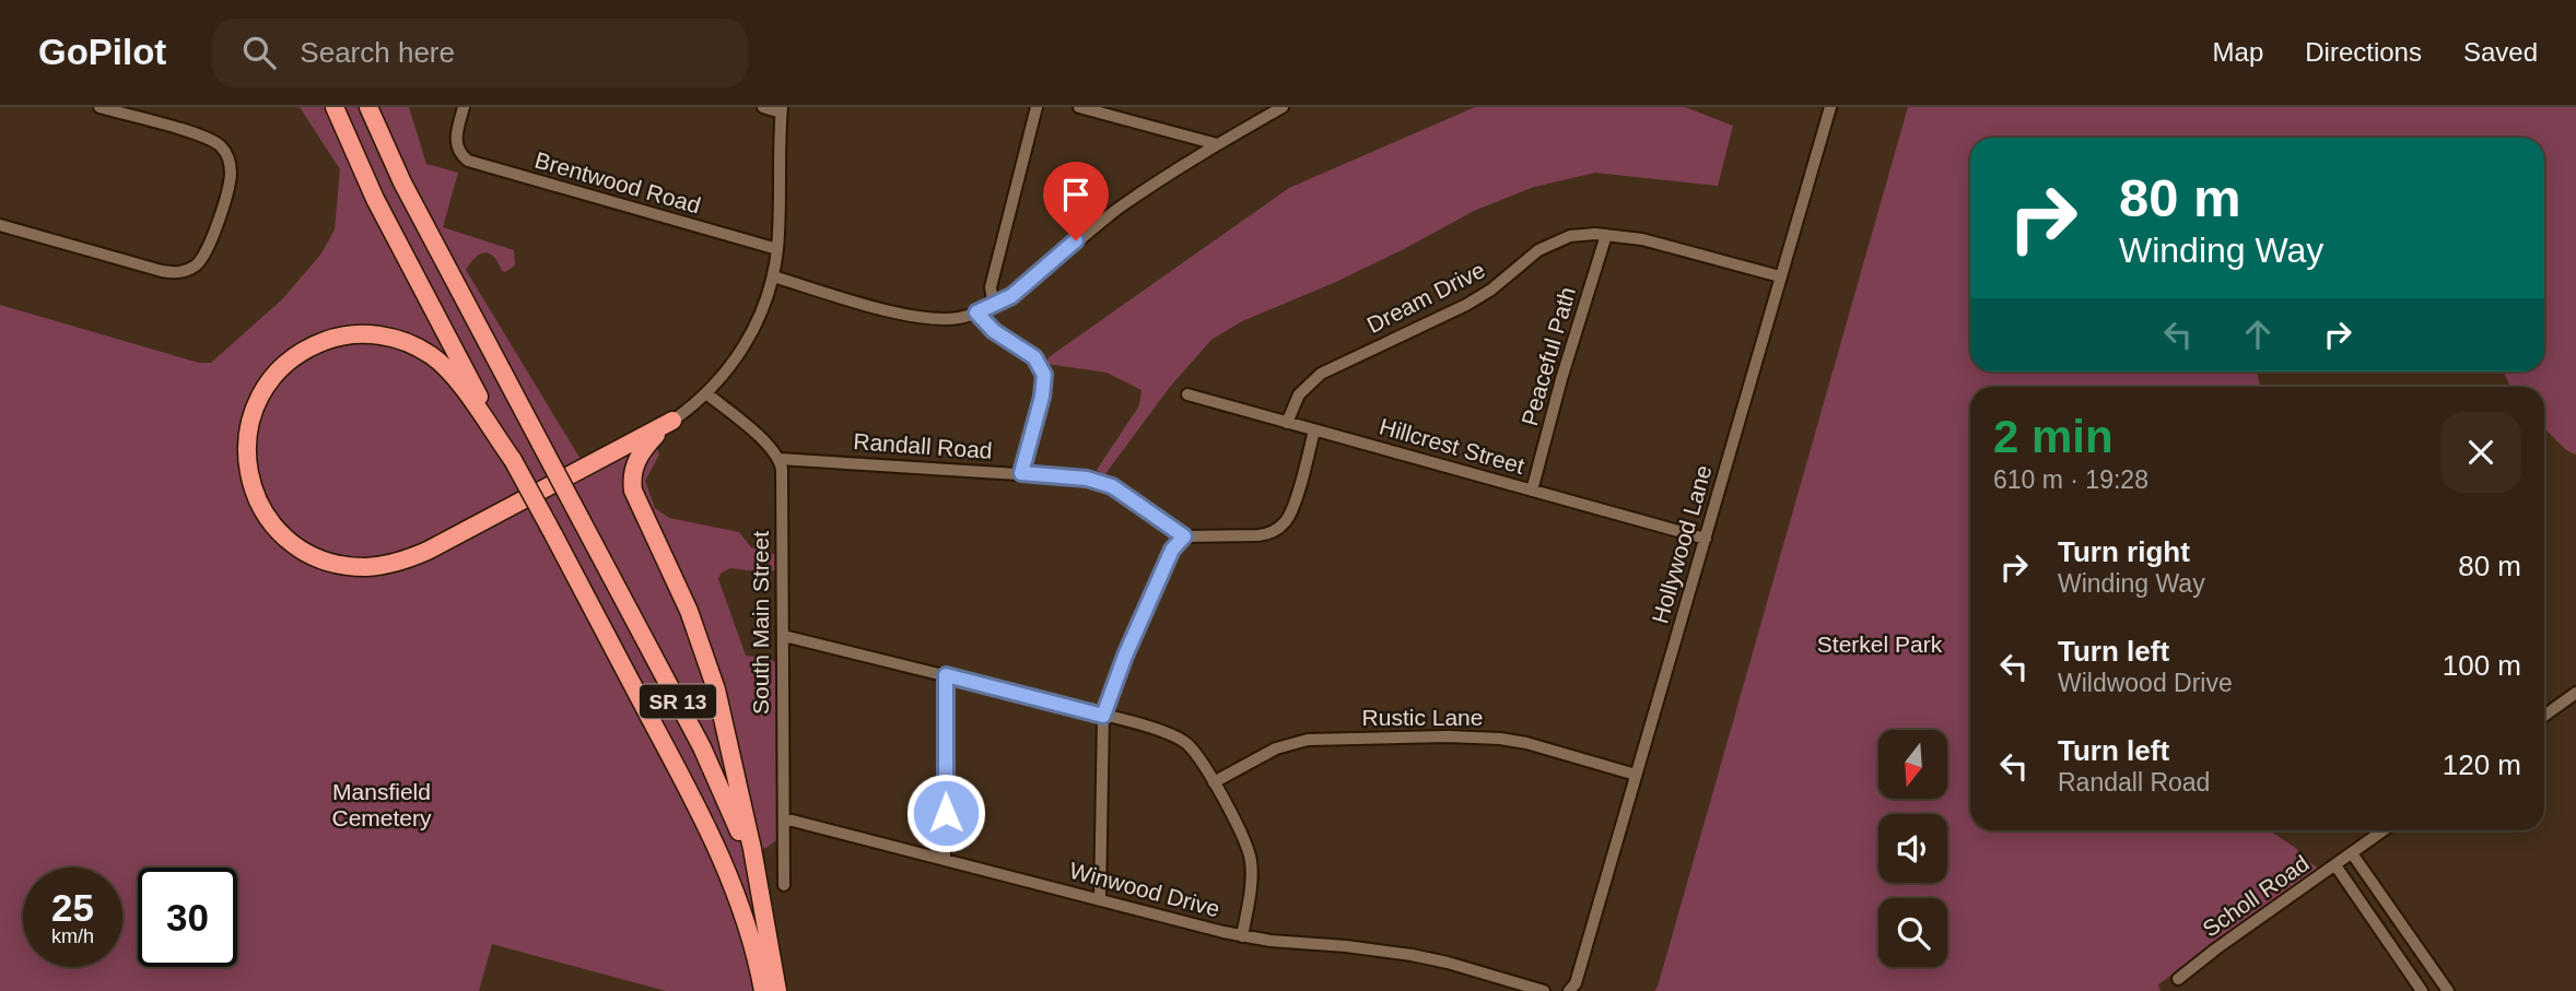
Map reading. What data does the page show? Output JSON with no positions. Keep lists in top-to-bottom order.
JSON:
{
  "streets": {
    "highway": ["SR 13"],
    "street": [
      "Brentwood Road",
      "Dream Drive",
      "Peaceful Path",
      "Randall Road",
      "Hillcrest Street",
      "Hollywood Lane",
      "South Main Street",
      "Rustic Lane",
      "Winwood Drive",
      "Scholl Road"
    ]
  },
  "crossings": [
    ["Dream Drive", "Peaceful Path"],
    ["Dream Drive", "Hillcrest Street"],
    ["Dream Drive", "Hollywood Lane"],
    ["Peaceful Path", "Hillcrest Street"],
    ["Randall Road", "South Main Street"],
    ["Hillcrest Street", "Hollywood Lane"],
    ["Hollywood Lane", "Rustic Lane"],
    ["South Main Street", "Winwood Drive"]
  ],
  "parks": ["Sterkel Park", "Mansfield Cemetery"],
  "north": "bottom",
  "page": {
    "header": "GoPilot",
    "search": "Search here",
    "nav": ["Map", "Directions", "Saved"],
    "turn": ["80 m", "Winding Way"],
    "heading": ["2 min", "610 m · 19:28"],
    "list": [
      {
        "name": "Turn right",
        "note": "Winding Way",
        "value": "80 m"
      },
      {
        "name": "Turn left",
        "note": "Wildwood Drive",
        "value": "100 m"
      },
      {
        "name": "Turn left",
        "note": "Randall Road",
        "value": "120 m"
      }
    ],
    "speed": "25 km/h",
    "limit": "30"
  }
}
